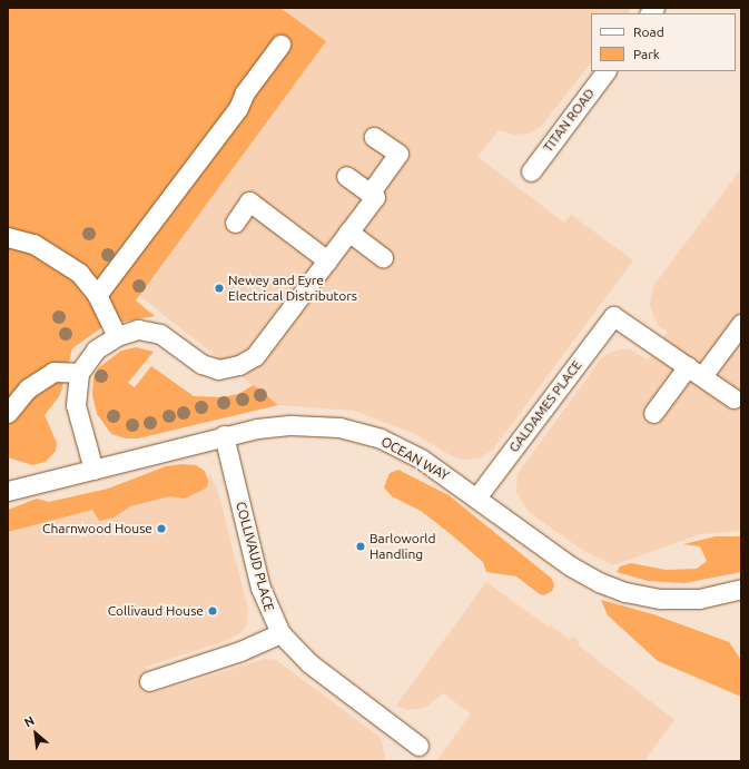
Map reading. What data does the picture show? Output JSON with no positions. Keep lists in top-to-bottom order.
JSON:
{
  "streets": {
    "street": [
      "TITAN ROAD",
      "GALDAMES PLACE",
      "OCEAN WAY",
      "COLLIVAUD PLACE"
    ]
  },
  "crossings": [
    ["GALDAMES PLACE", "OCEAN WAY"],
    ["OCEAN WAY", "COLLIVAUD PLACE"]
  ],
  "places": [
    "Newey and Eyre Electrical Distributors",
    "Charnwood House",
    "Barloworld Handling",
    "Collivaud House"
  ],
  "legend": ["Road", "Park"],
  "north": "top left"
}
